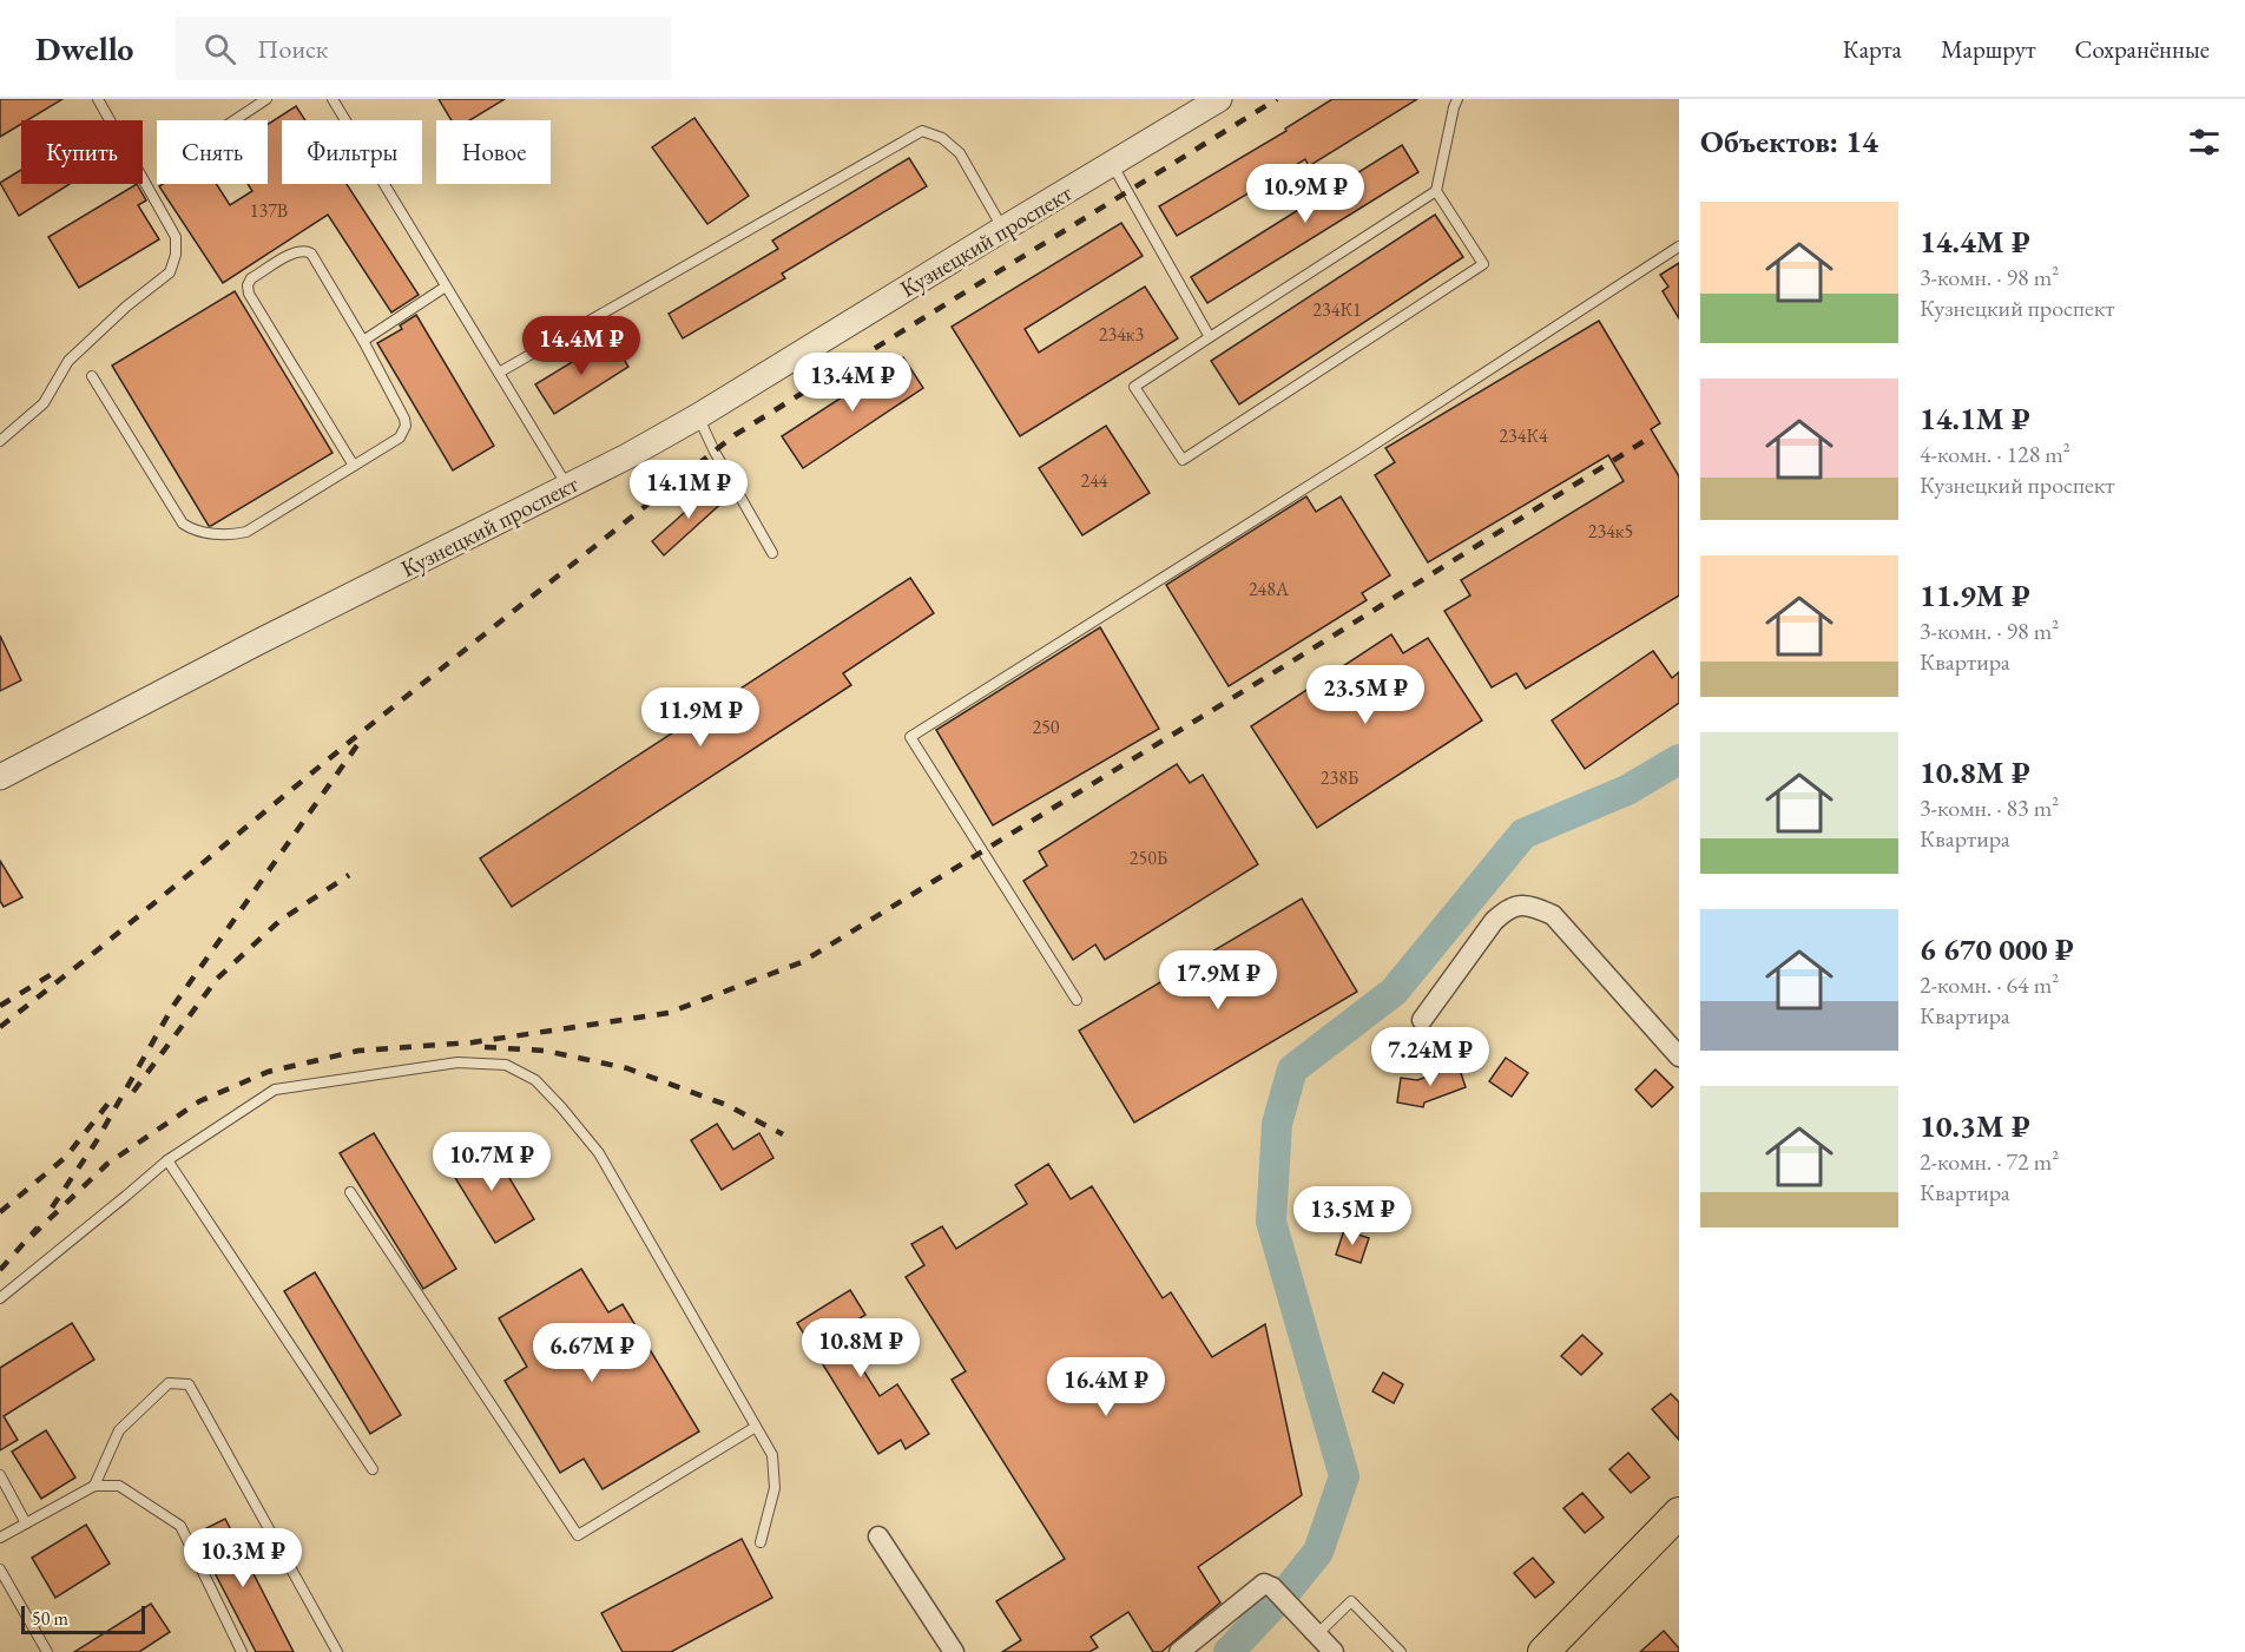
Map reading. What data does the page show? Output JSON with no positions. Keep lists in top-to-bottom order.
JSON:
{
  "streets": {
    "street": ["Кузнецкий проспект"]
  },
  "house_numbers": [
    "137В",
    "234К1",
    "234к3",
    "234К4",
    "244",
    "234к5",
    "248А",
    "250",
    "238Б",
    "250Б"
  ],
  "scale_bar": "50 m",
  "page": {
    "header": "Dwello",
    "search": "Поиск",
    "nav": ["Карта", "Маршрут", "Сохранённые"],
    "heading": "Объектов: 14",
    "chip": [
      "Купить",
      "Снять",
      "Фильтры",
      "Новое"
    ],
    "price": [
      "10.9M ₽",
      "14.4M ₽",
      "13.4M ₽",
      "14.1M ₽",
      "23.5M ₽",
      "11.9M ₽",
      "17.9M ₽",
      "7.24M ₽",
      "10.7M ₽",
      "13.5M ₽",
      "10.8M ₽",
      "6.67M ₽",
      "16.4M ₽",
      "10.3M ₽"
    ],
    "list": [
      {
        "name": "14.4M ₽",
        "note": "3-комн. · 98 m² · Кузнецкий проспект"
      },
      {
        "name": "14.1M ₽",
        "note": "4-комн. · 128 m² · Кузнецкий проспект"
      },
      {
        "name": "11.9M ₽",
        "note": "3-комн. · 98 m² · Квартира"
      },
      {
        "name": "10.8M ₽",
        "note": "3-комн. · 83 m² · Квартира"
      },
      {
        "name": "6 670 000 ₽",
        "note": "2-комн. · 64 m² · Квартира"
      },
      {
        "name": "10.3M ₽",
        "note": "2-комн. · 72 m² · Квартира"
      }
    ],
    "scale": "50 m"
  }
}
